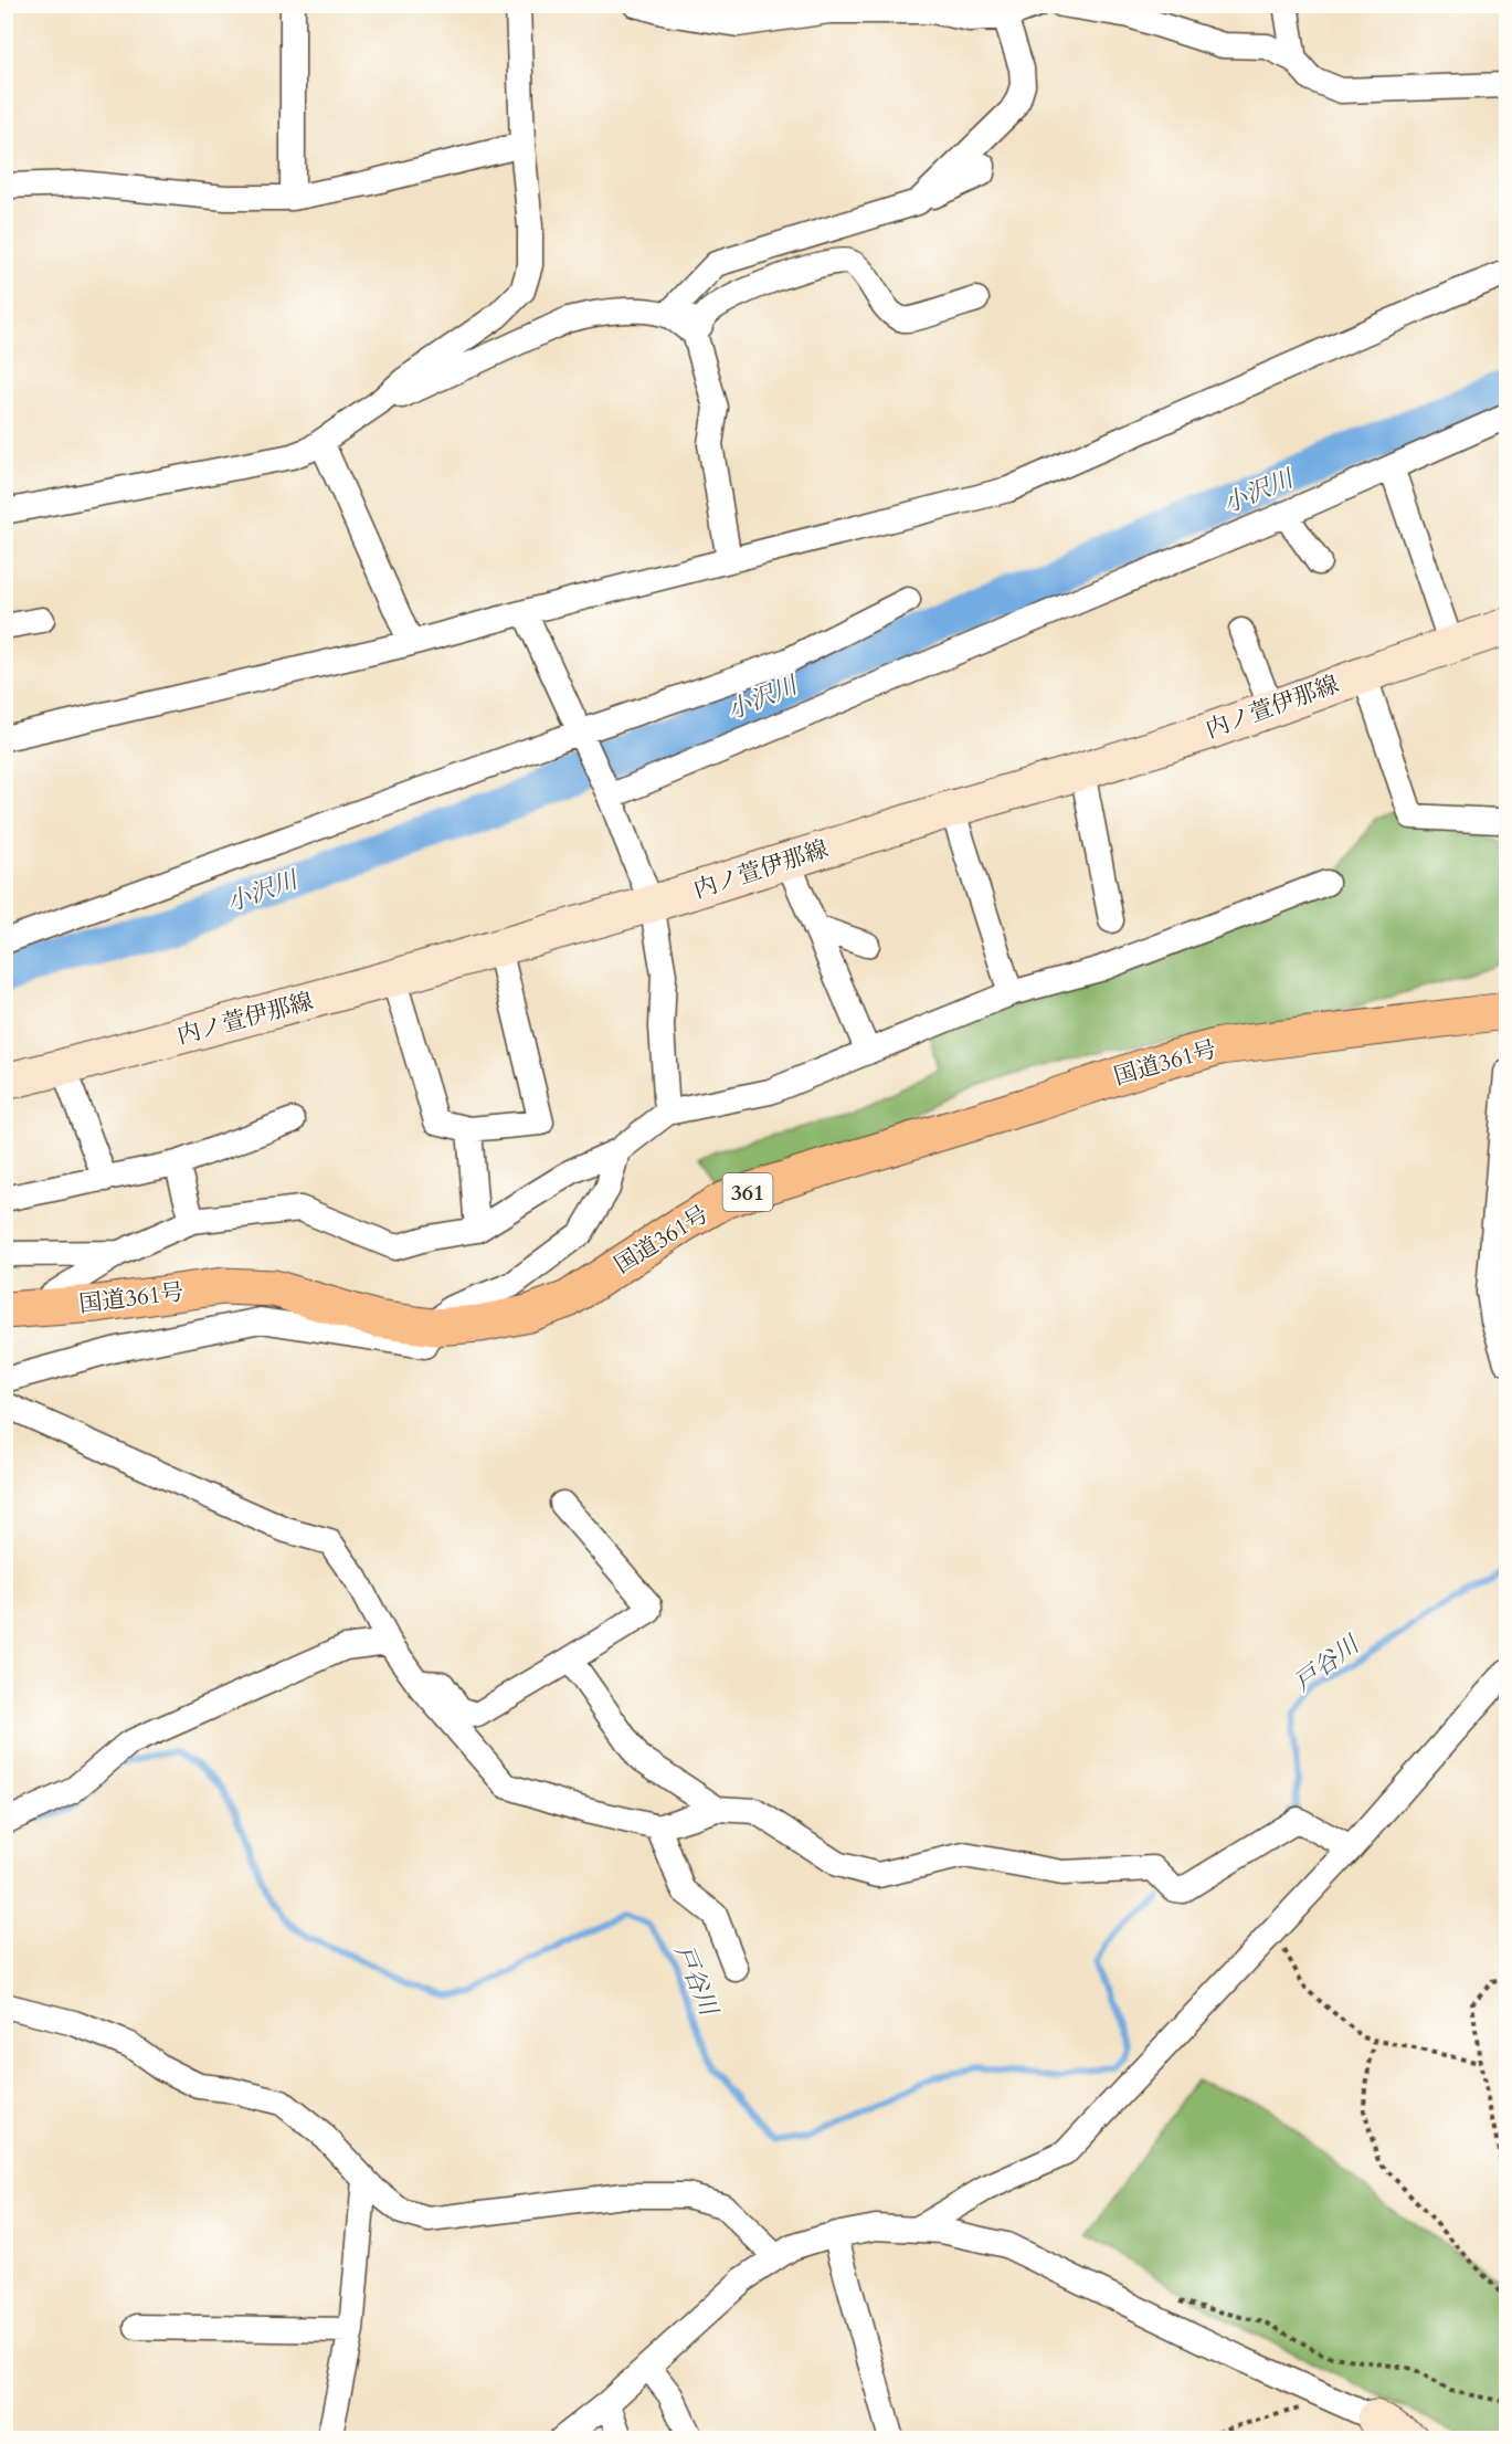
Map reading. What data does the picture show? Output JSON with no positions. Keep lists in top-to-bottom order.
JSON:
{
  "streets": {
    "highway": ["国道361号", "361"],
    "main road": ["内ノ萱伊那線"]
  },
  "water": ["小沢川", "戸谷川"]
}
